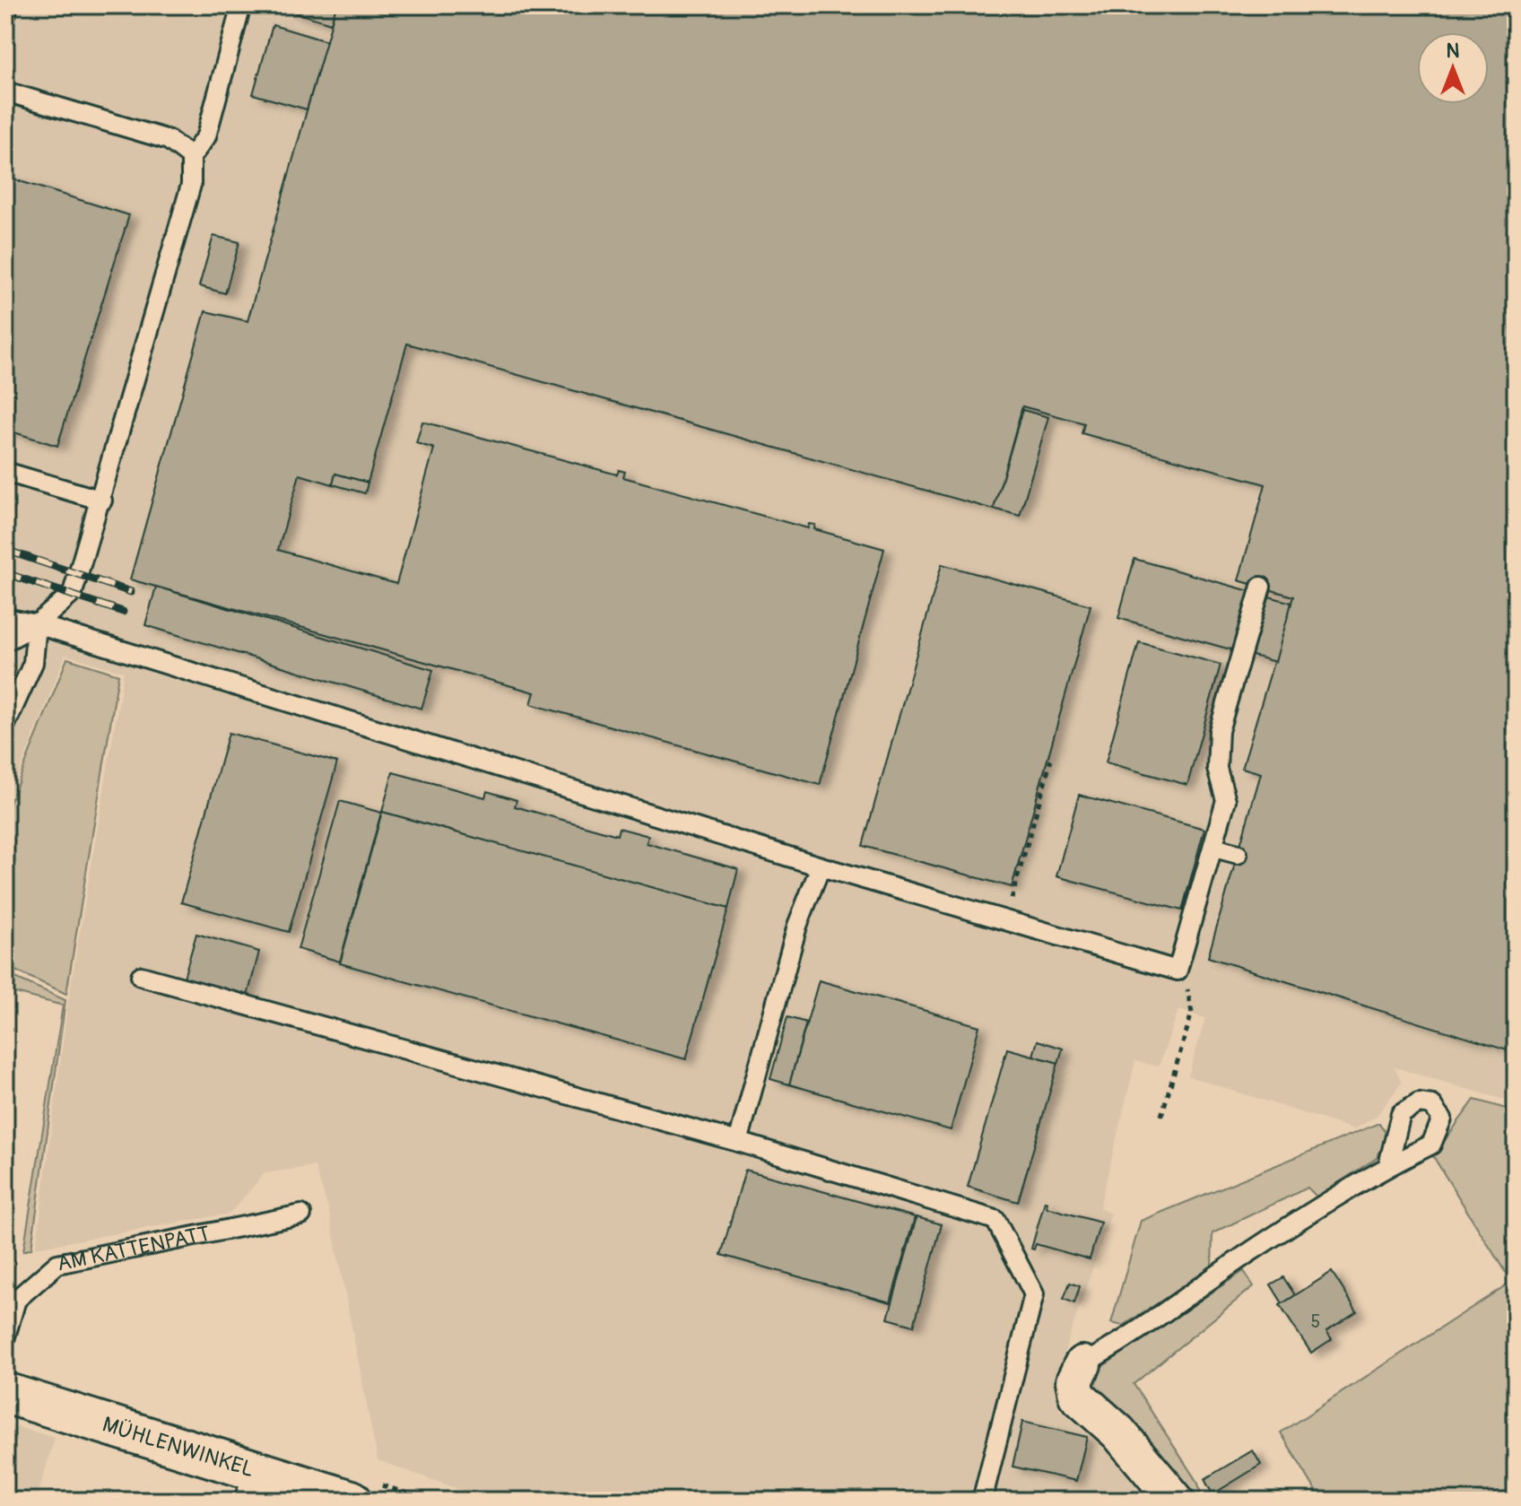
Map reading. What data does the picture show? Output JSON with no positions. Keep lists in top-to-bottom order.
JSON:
{
  "streets": {
    "street": ["MÜHLENWINKEL"],
    "lane": ["AM KATTENPATT"]
  },
  "house_numbers": ["5"],
  "north": "top"
}
